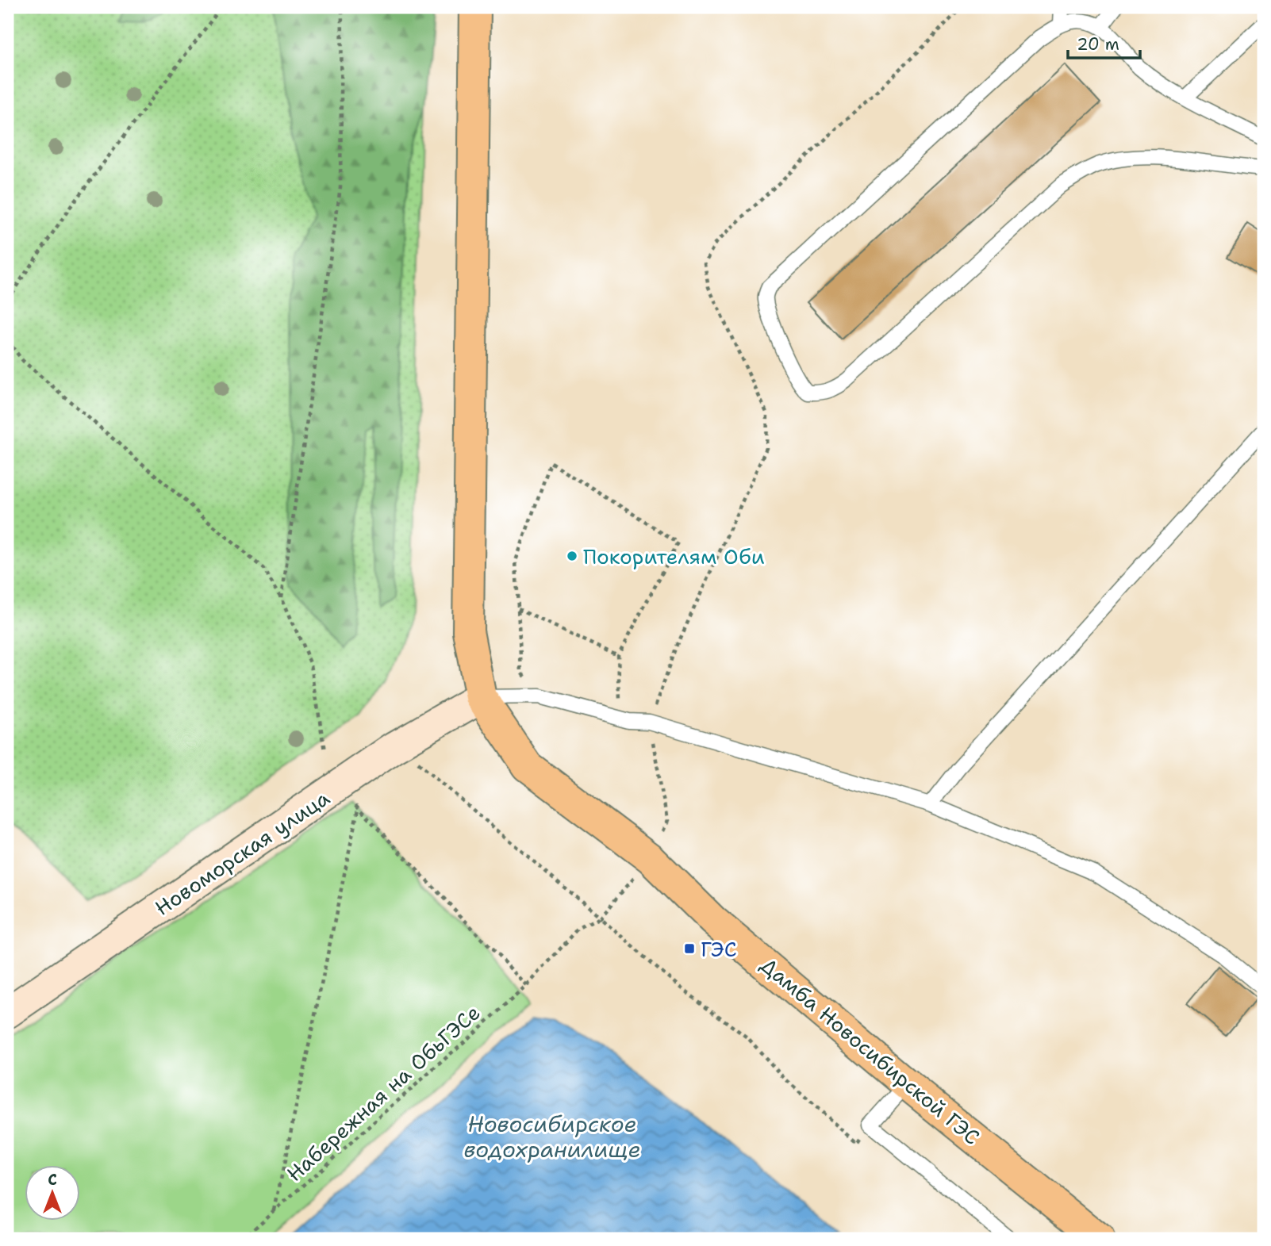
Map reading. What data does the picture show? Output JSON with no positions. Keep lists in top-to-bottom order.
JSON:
{
  "streets": {
    "highway": ["Дамба Новосибирской ГЭС"],
    "street": ["Новоморская улица"],
    "path": ["Набережная на ОбьГЭСе"]
  },
  "crossings": [
    ["Новоморская улица", "Дамба Новосибирской ГЭС"],
    ["Дамба Новосибирской ГЭС", "Набережная на ОбьГЭСе"]
  ],
  "water": ["Новосибирское водохранилище"],
  "places": {
    "other": ["Покорителям Оби"],
    "transit": ["ГЭС"]
  },
  "scale_bar": "20 m",
  "north": "top"
}
